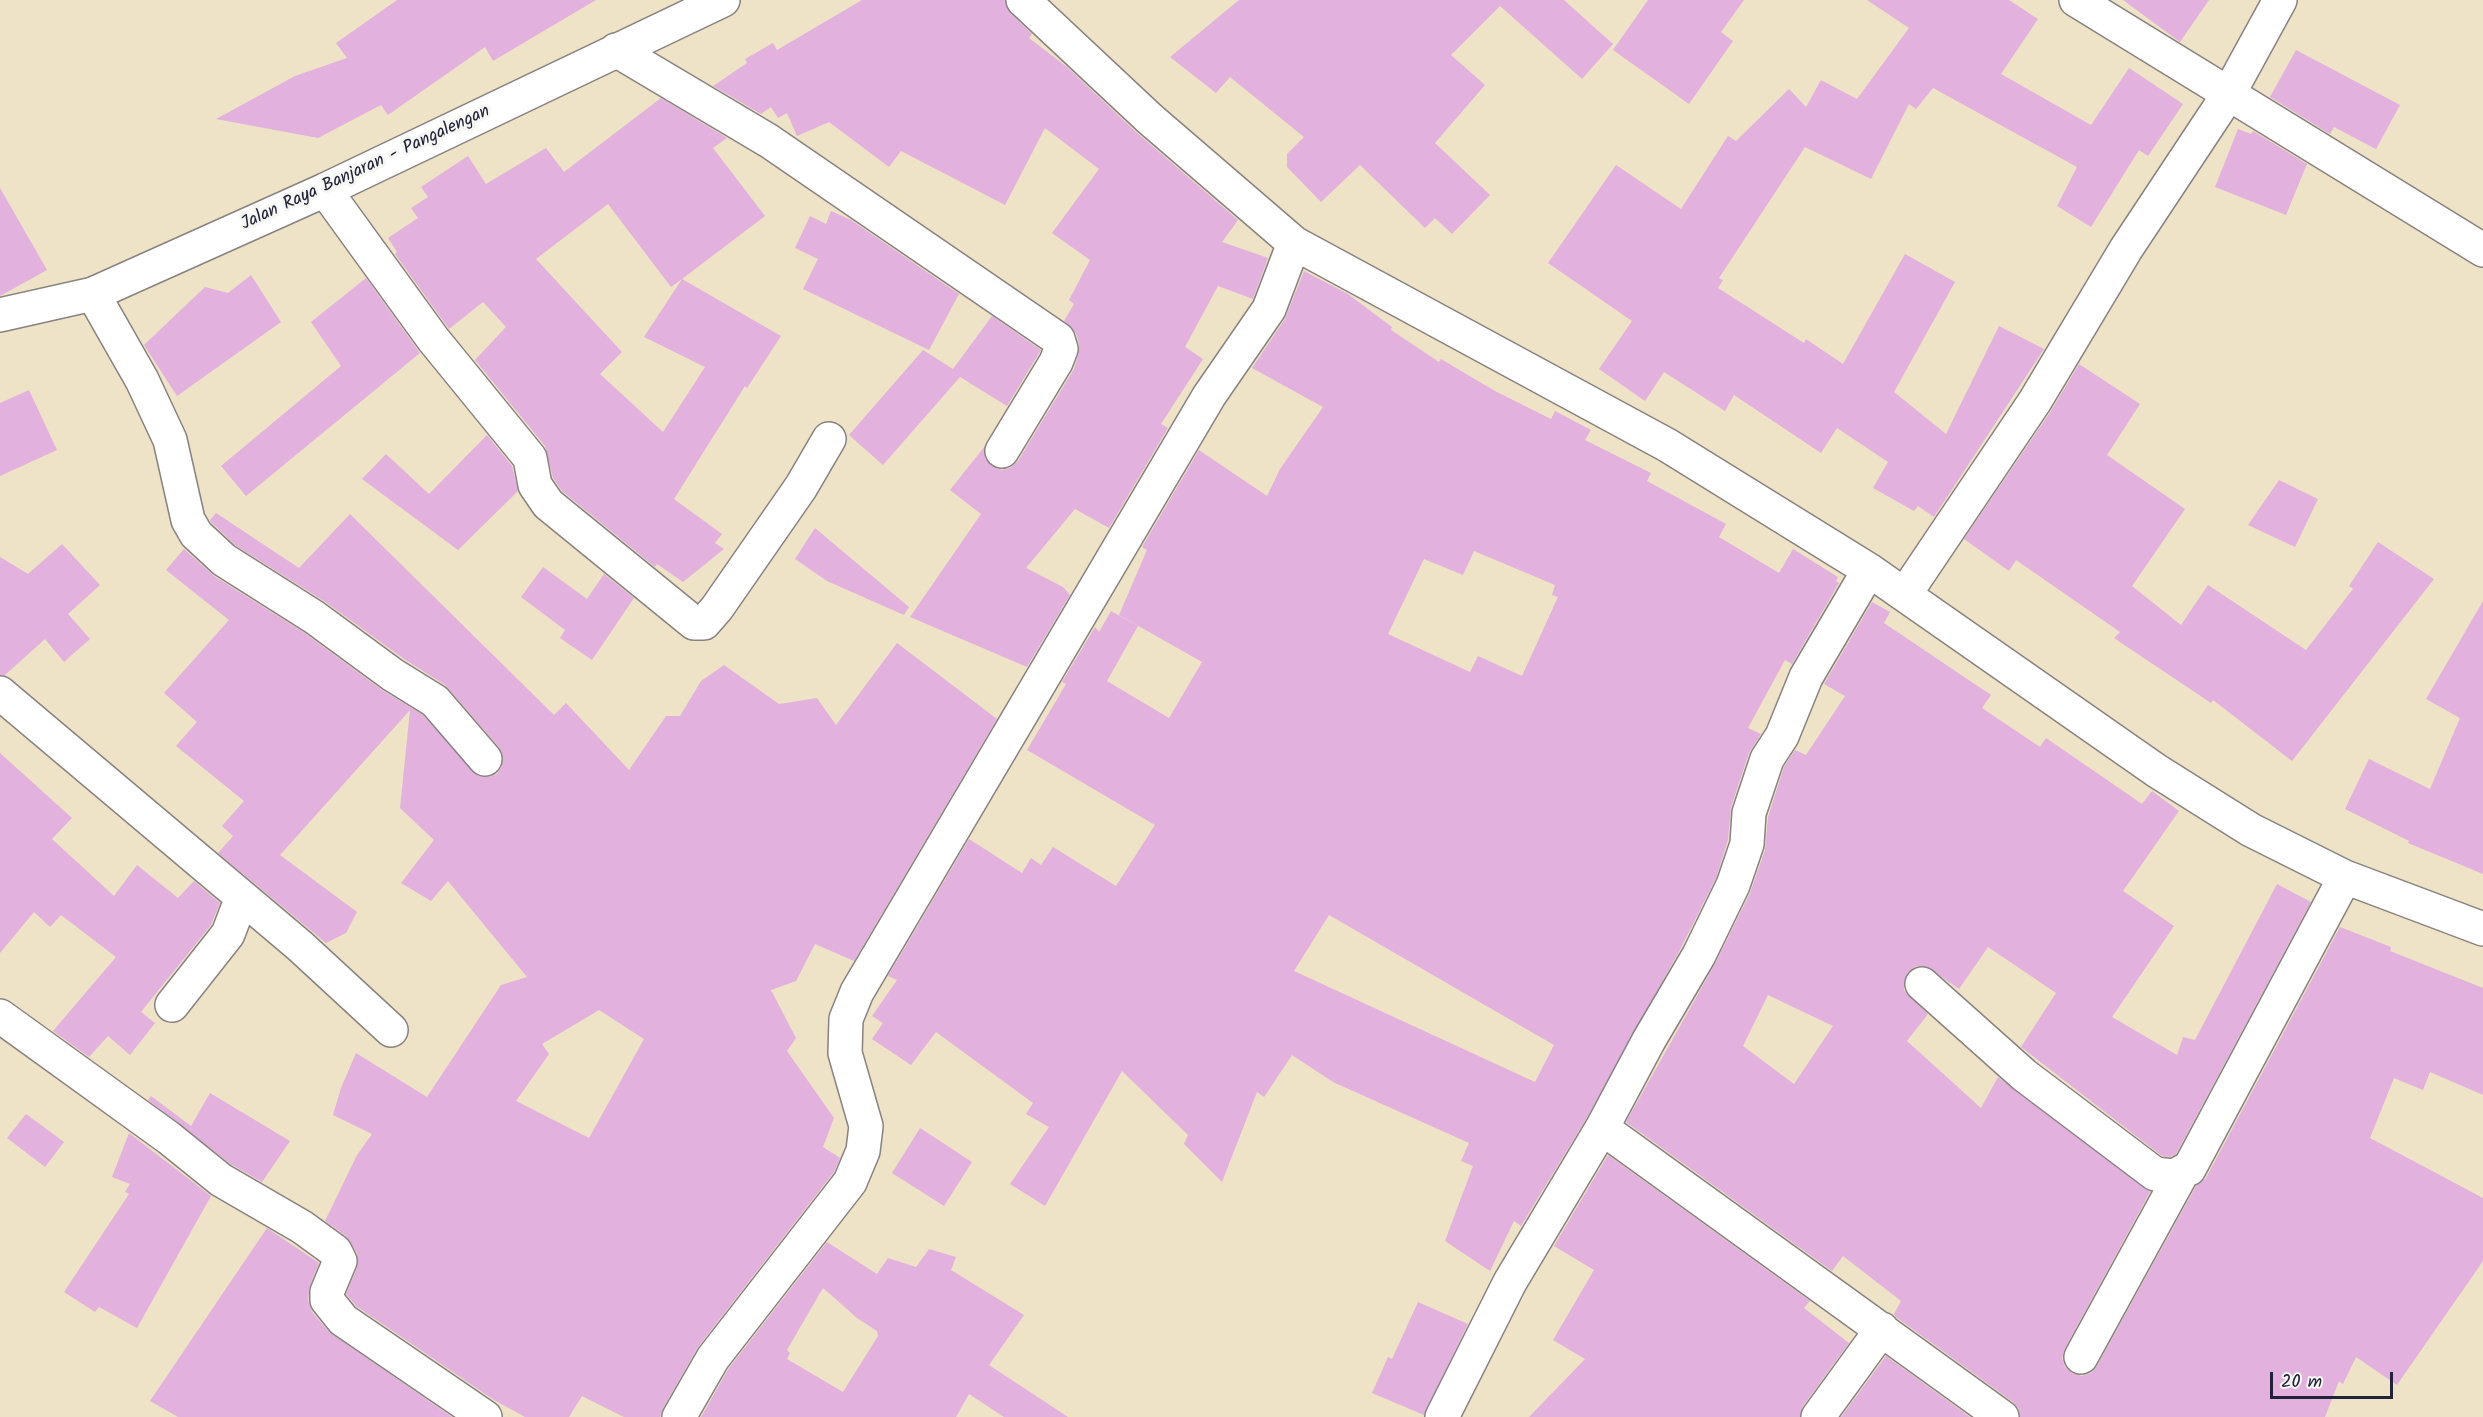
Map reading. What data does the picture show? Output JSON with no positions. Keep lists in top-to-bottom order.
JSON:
{
  "streets": {
    "street": ["Jalan Raya Banjaran - Pangalengan"]
  },
  "scale_bar": "20 m"
}
